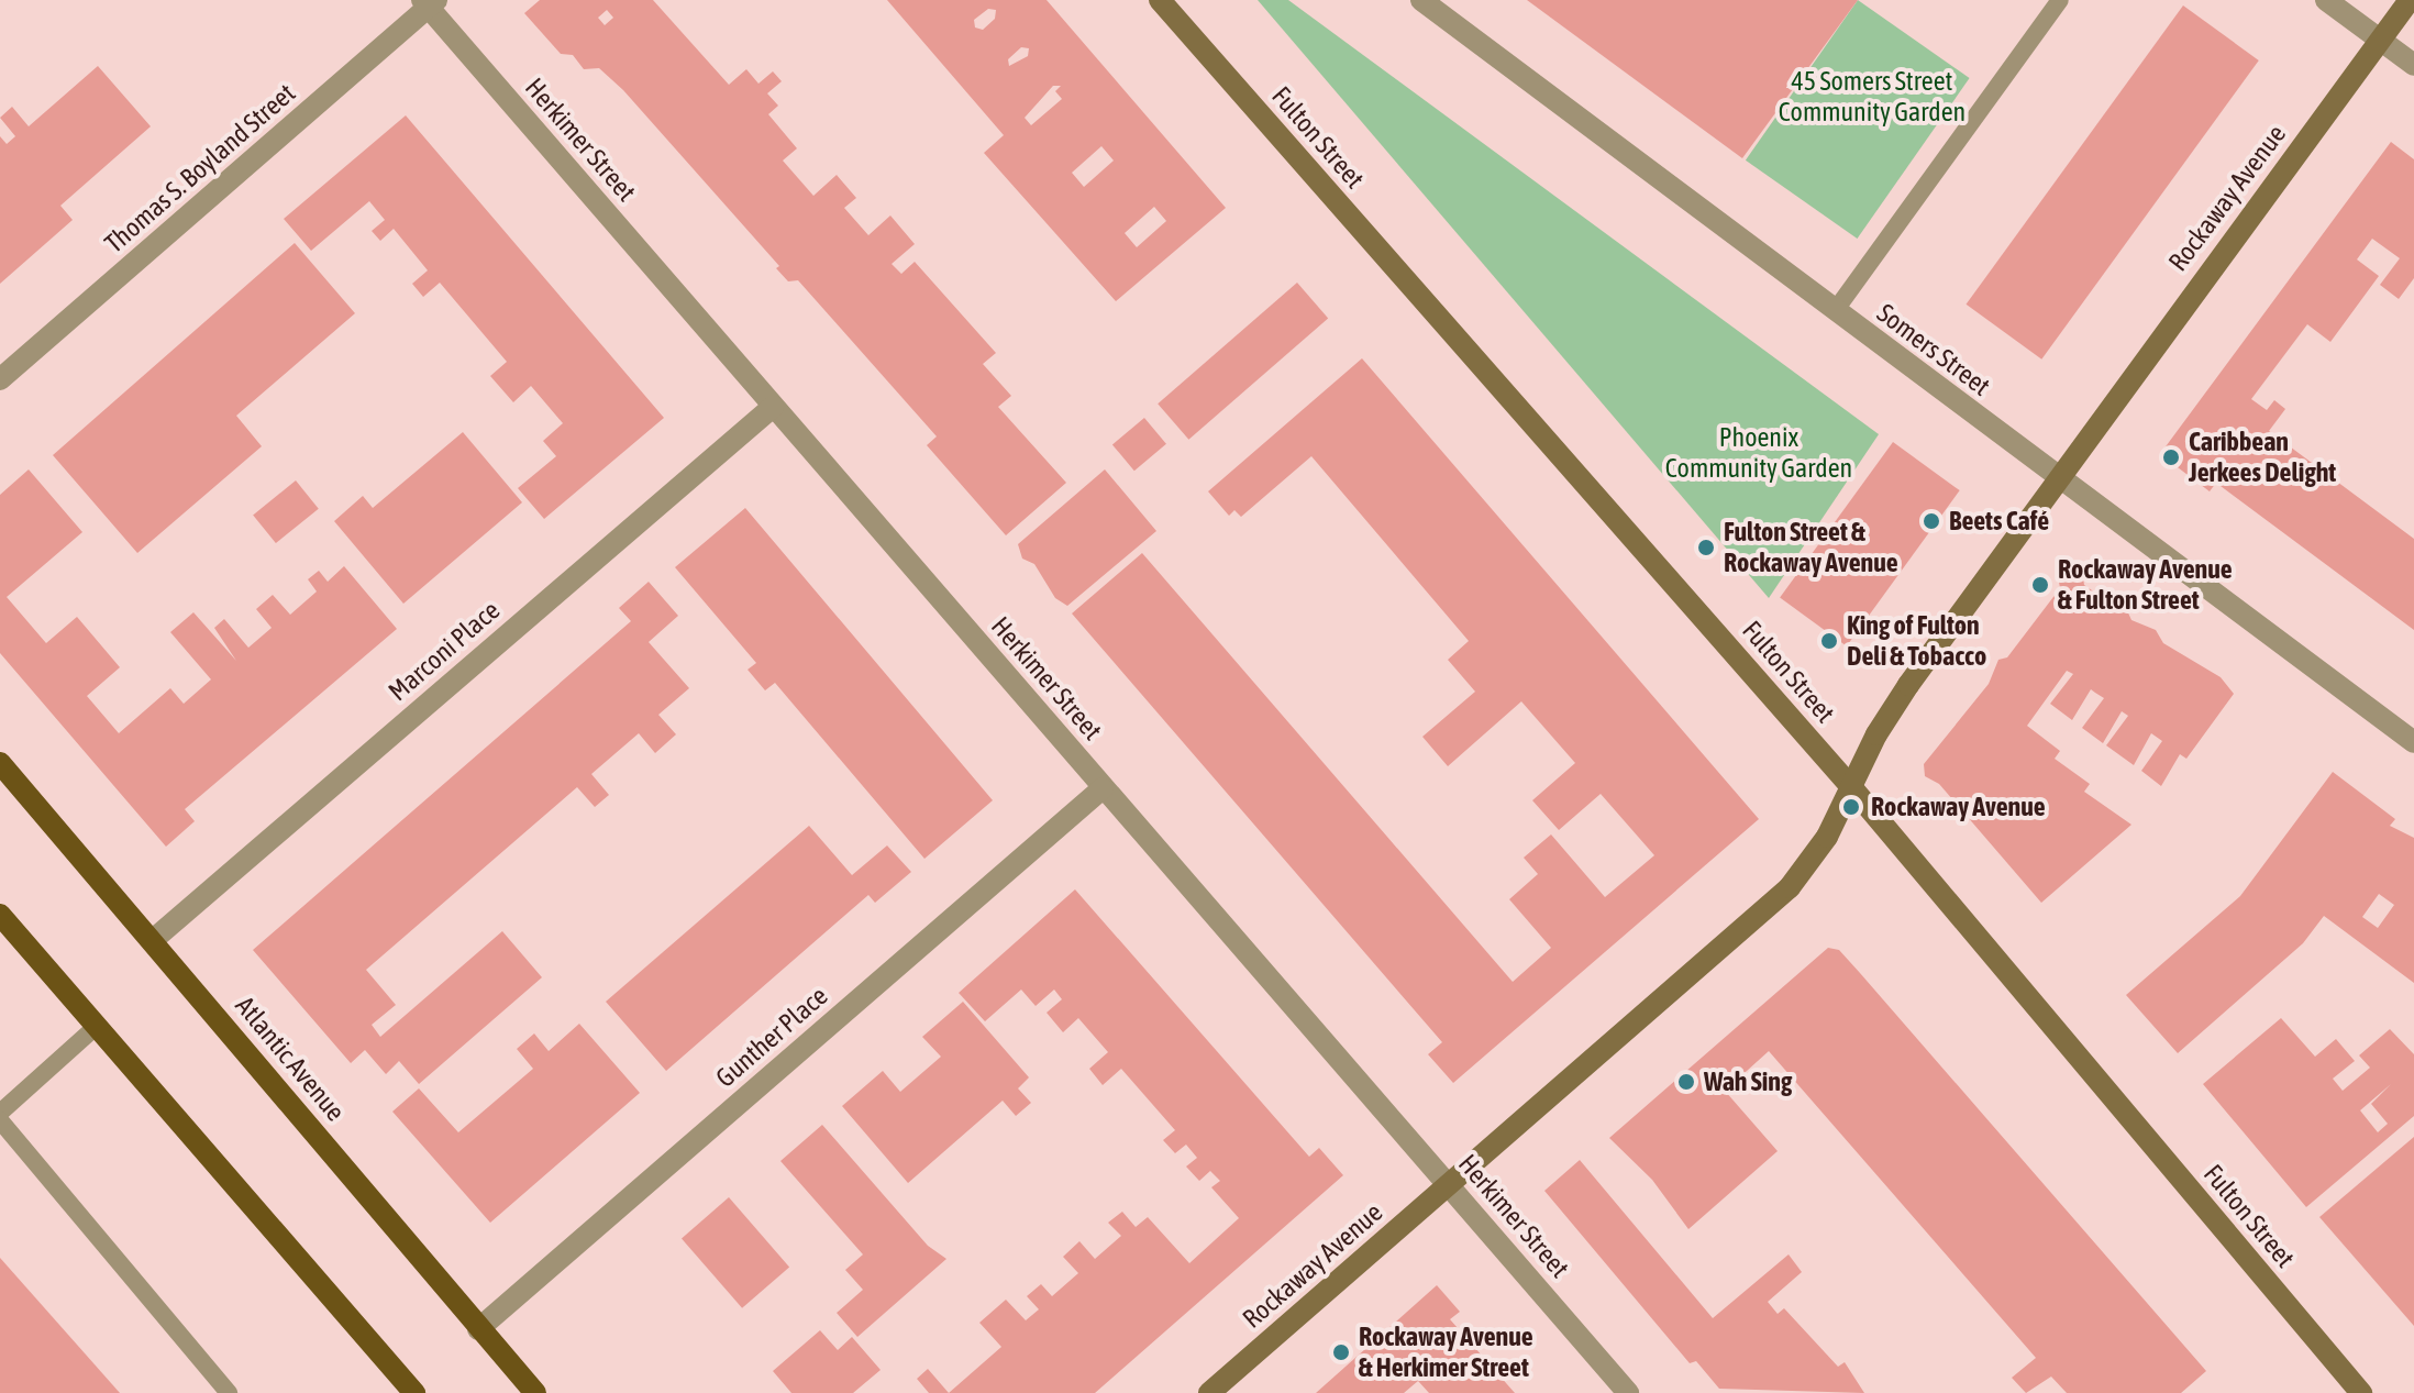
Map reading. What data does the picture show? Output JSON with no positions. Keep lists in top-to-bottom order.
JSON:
{
  "streets": {
    "main road": ["Fulton Street", "Rockaway Avenue", "Atlantic Avenue"],
    "street": [
      "Herkimer Street",
      "Thomas S. Boyland Street",
      "Somers Street",
      "Marconi Place",
      "Gunther Place"
    ]
  },
  "crossings": [
    ["Fulton Street", "Rockaway Avenue"],
    ["Herkimer Street", "Thomas S. Boyland Street"],
    ["Herkimer Street", "Rockaway Avenue"],
    ["Herkimer Street", "Marconi Place"],
    ["Herkimer Street", "Gunther Place"],
    ["Rockaway Avenue", "Somers Street"],
    ["Marconi Place", "Atlantic Avenue"],
    ["Gunther Place", "Atlantic Avenue"]
  ],
  "parks": ["45 Somers Street Community Garden", "Phoenix Community Garden"],
  "places": [
    "Caribbean Jerkees Delight",
    "Beets Café",
    "Fulton Street & Rockaway Avenue",
    "Rockaway Avenue & Fulton Street",
    "King of Fulton Deli & Tobacco",
    "Rockaway Avenue",
    "Wah Sing",
    "Rockaway Avenue & Herkimer Street"
  ]
}
